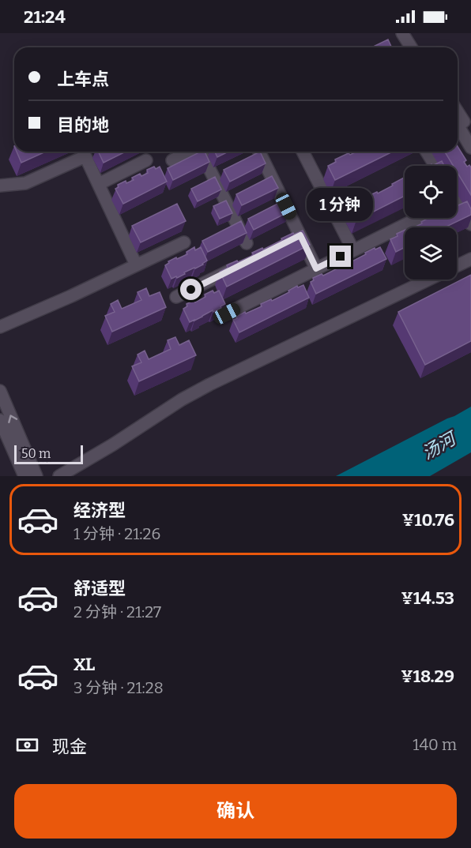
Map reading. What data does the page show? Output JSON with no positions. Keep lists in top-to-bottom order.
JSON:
{
  "water": ["汤河"],
  "scale_bar": "50 m",
  "page": {
    "status": "21:24",
    "banner": ["上车点", "目的地"],
    "bubble": "1 分钟",
    "scale": "50 m",
    "list": [
      {
        "name": "经济型",
        "note": "1 分钟 · 21:26",
        "value": "¥10.76"
      },
      {
        "name": "舒适型",
        "note": "2 分钟 · 21:27",
        "value": "¥14.53"
      },
      {
        "name": "XL",
        "note": "3 分钟 · 21:28",
        "value": "¥18.29"
      }
    ],
    "pay": ["现金", "140 m"],
    "buttons": "确认"
  }
}
